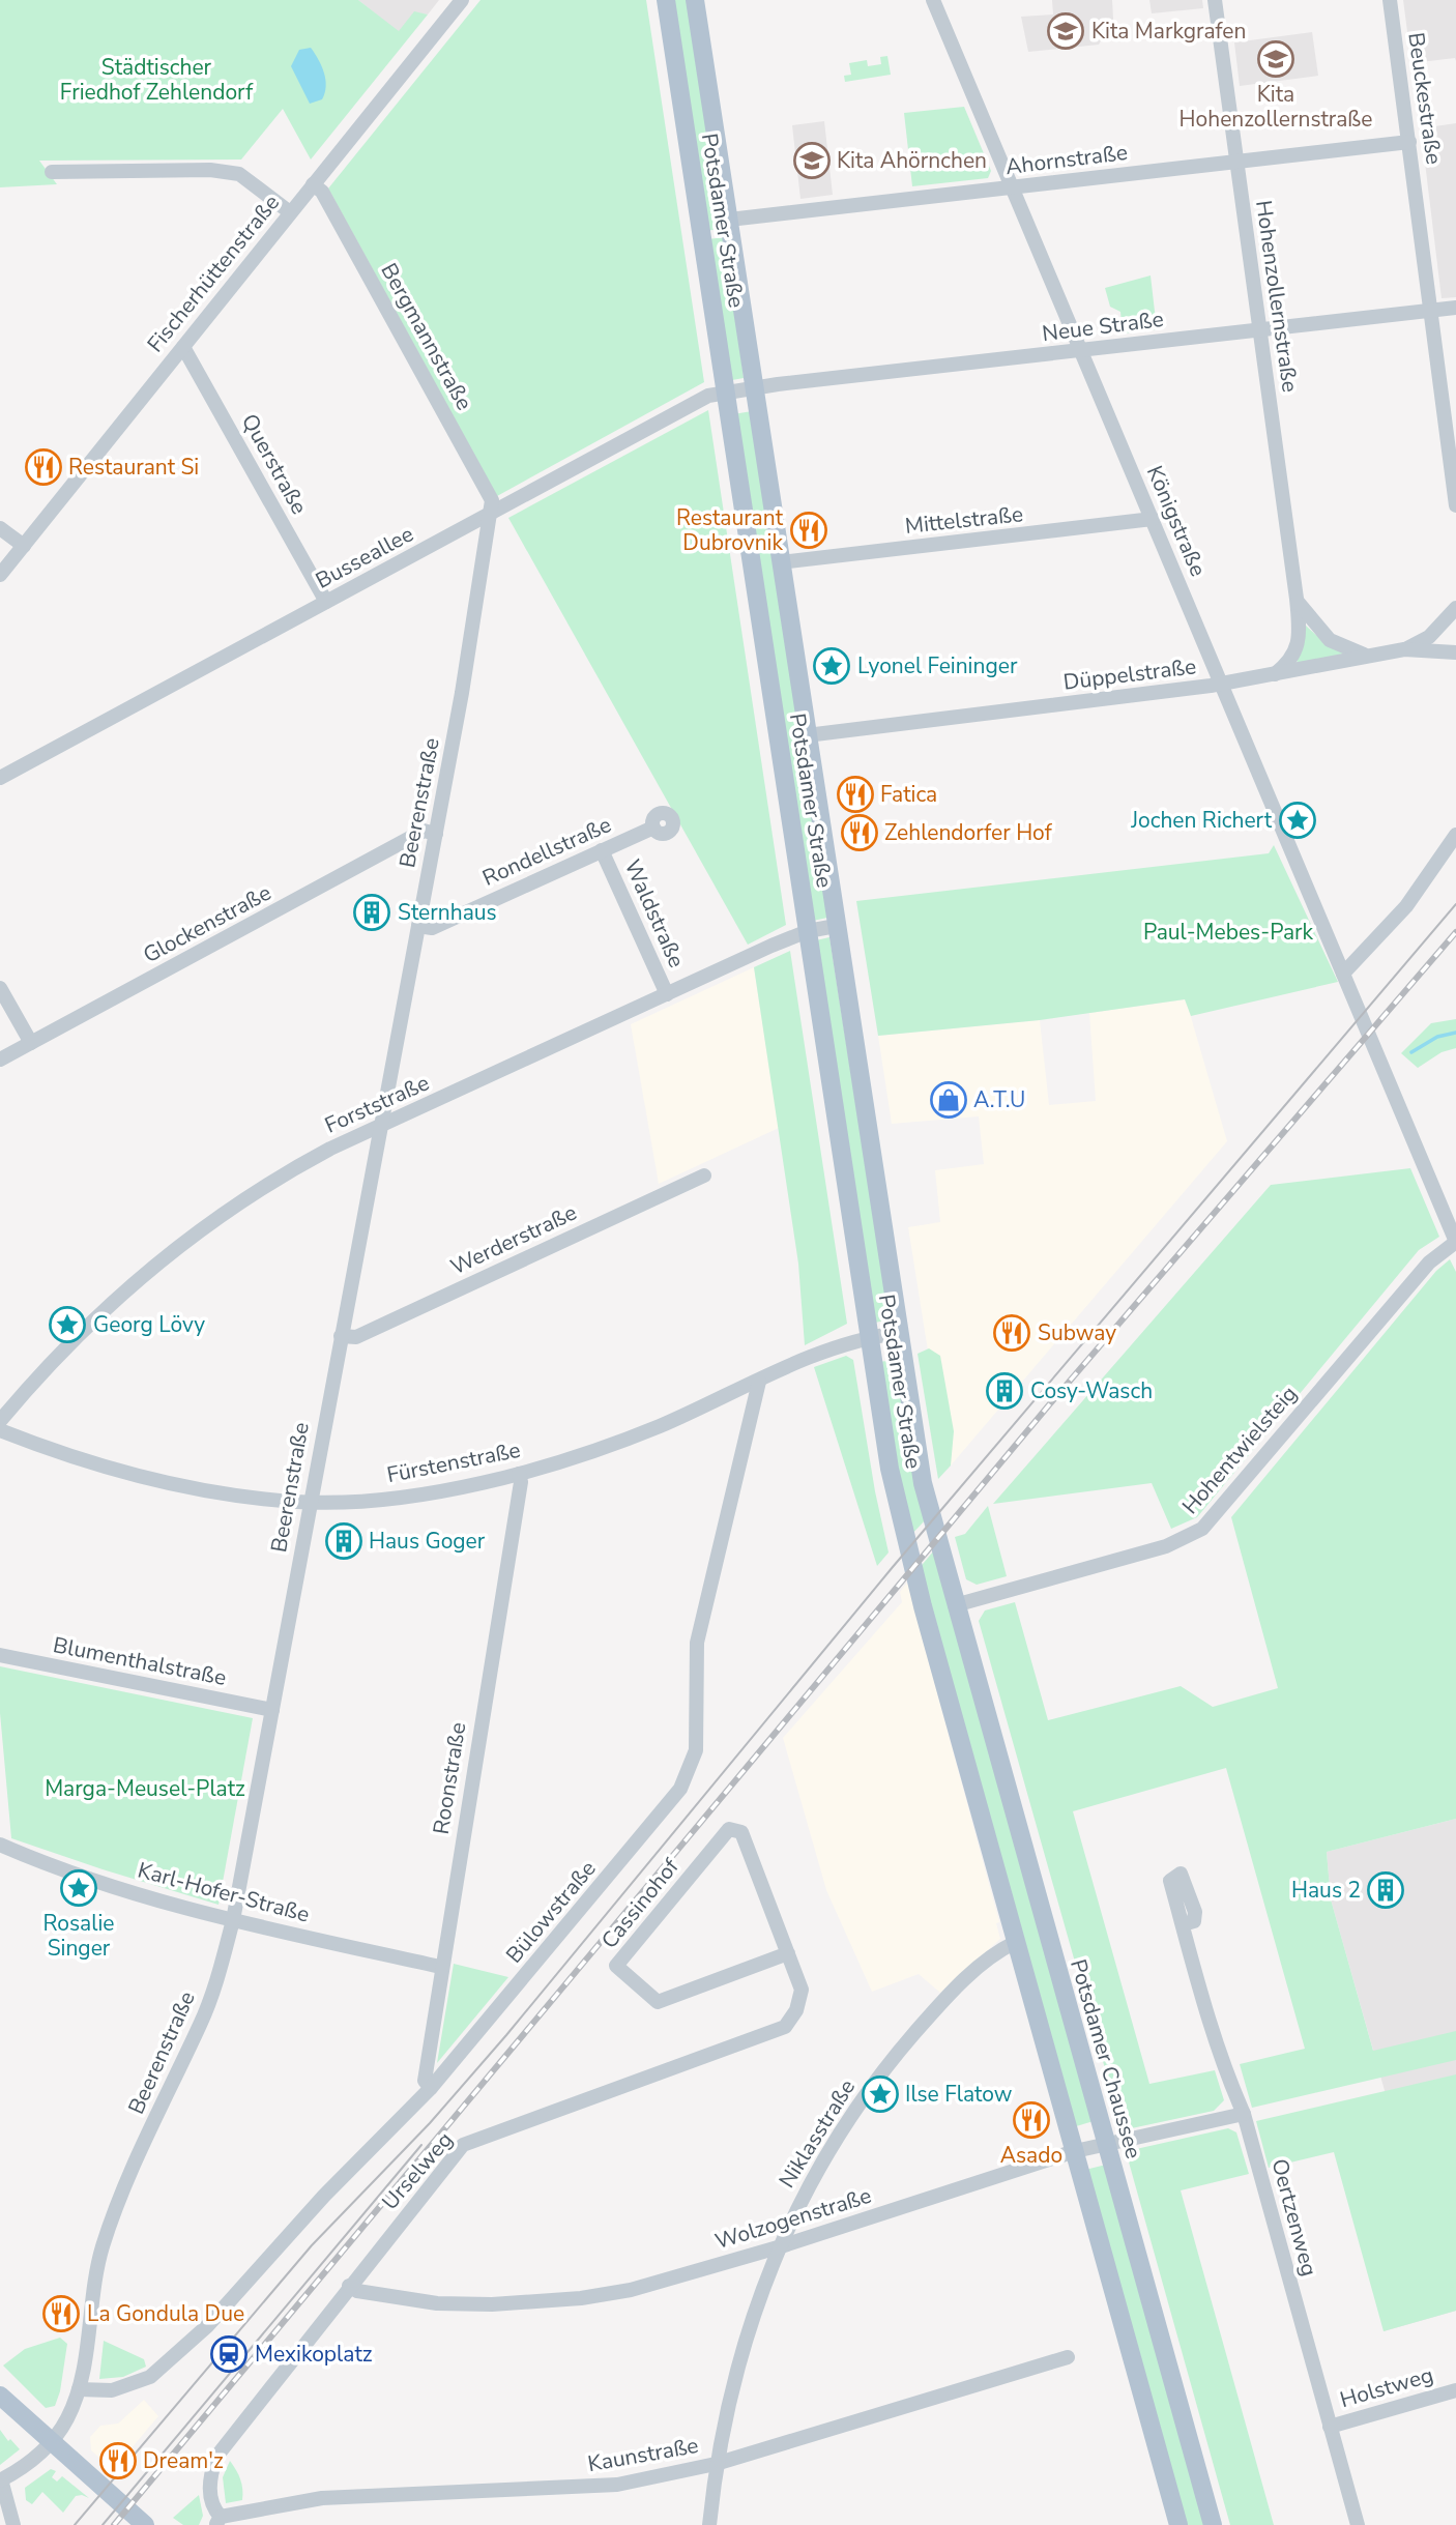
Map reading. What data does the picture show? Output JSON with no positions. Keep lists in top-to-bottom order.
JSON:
{
  "streets": {
    "main road": ["Potsdamer Straße", "Potsdamer Chaussee"],
    "street": [
      "Beuckestraße",
      "Ahornstraße",
      "Fischerhüttenstraße",
      "Hohenzollernstraße",
      "Neue Straße",
      "Bergmannstraße",
      "Querstraße",
      "Mittelstraße",
      "Königstraße",
      "Busseallee",
      "Düppelstraße",
      "Beerenstraße",
      "Rondellstraße",
      "Waldstraße",
      "Glockenstraße",
      "Forststraße",
      "Werderstraße",
      "Hohentwielsteig",
      "Fürstenstraße",
      "Blumenthalstraße",
      "Roonstraße",
      "Karl-Hofer-Straße",
      "Cassinohof",
      "Bülowstraße",
      "Niklasstraße",
      "Urselweg",
      "Oertzenweg",
      "Wolzogenstraße",
      "Holstweg",
      "Kaunstraße"
    ]
  },
  "crossings": [
    ["Beuckestraße", "Ahornstraße"],
    ["Beuckestraße", "Neue Straße"],
    ["Ahornstraße", "Potsdamer Straße"],
    ["Ahornstraße", "Hohenzollernstraße"],
    ["Ahornstraße", "Königstraße"],
    ["Potsdamer Straße", "Neue Straße"],
    ["Potsdamer Straße", "Mittelstraße"],
    ["Potsdamer Straße", "Busseallee"],
    ["Potsdamer Straße", "Düppelstraße"],
    ["Potsdamer Straße", "Forststraße"],
    ["Potsdamer Straße", "Hohentwielsteig"],
    ["Potsdamer Straße", "Fürstenstraße"],
    ["Potsdamer Straße", "Potsdamer Chaussee"],
    ["Potsdamer Straße", "Niklasstraße"],
    ["Fischerhüttenstraße", "Bergmannstraße"],
    ["Fischerhüttenstraße", "Querstraße"],
    ["Hohenzollernstraße", "Neue Straße"],
    ["Hohenzollernstraße", "Düppelstraße"],
    ["Neue Straße", "Königstraße"],
    ["Neue Straße", "Busseallee"],
    ["Bergmannstraße", "Busseallee"],
    ["Bergmannstraße", "Beerenstraße"],
    ["Querstraße", "Busseallee"],
    ["Mittelstraße", "Königstraße"],
    ["Königstraße", "Düppelstraße"],
    ["Königstraße", "Hohentwielsteig"],
    ["Busseallee", "Beerenstraße"],
    ["Beerenstraße", "Rondellstraße"],
    ["Beerenstraße", "Glockenstraße"],
    ["Beerenstraße", "Forststraße"],
    ["Beerenstraße", "Werderstraße"],
    ["Beerenstraße", "Fürstenstraße"],
    ["Beerenstraße", "Blumenthalstraße"],
    ["Beerenstraße", "Karl-Hofer-Straße"],
    ["Beerenstraße", "Bülowstraße"],
    ["Rondellstraße", "Waldstraße"],
    ["Waldstraße", "Forststraße"],
    ["Hohentwielsteig", "Potsdamer Chaussee"],
    ["Fürstenstraße", "Roonstraße"],
    ["Fürstenstraße", "Bülowstraße"],
    ["Roonstraße", "Karl-Hofer-Straße"],
    ["Roonstraße", "Bülowstraße"],
    ["Cassinohof", "Urselweg"],
    ["Potsdamer Chaussee", "Wolzogenstraße"],
    ["Niklasstraße", "Wolzogenstraße"],
    ["Niklasstraße", "Kaunstraße"],
    ["Urselweg", "Wolzogenstraße"],
    ["Urselweg", "Kaunstraße"],
    ["Oertzenweg", "Wolzogenstraße"],
    ["Oertzenweg", "Holstweg"]
  ],
  "parks": ["Städtischer Friedhof Zehlendorf", "Paul-Mebes-Park", "Marga-Meusel-Platz"],
  "places": {
    "school or university": ["Kita Markgrafen", "Kita Hohenzollernstraße", "Kita Ahörnchen"],
    "restaurant": [
      "Restaurant Si",
      "Restaurant Dubrovnik",
      "Fatica",
      "Zehlendorfer Hof",
      "Subway",
      "Asado",
      "La Gondula Due",
      "Dream'z"
    ],
    "place": [
      "Lyonel Feininger",
      "Jochen Richert",
      "Georg Lövy",
      "Rosalie Singer",
      "Ilse Flatow"
    ],
    "building": [
      "Sternhaus",
      "Cosy-Wasch",
      "Haus Goger",
      "Haus 2"
    ],
    "shop": ["A.T.U"],
    "station": ["Mexikoplatz"]
  }
}
